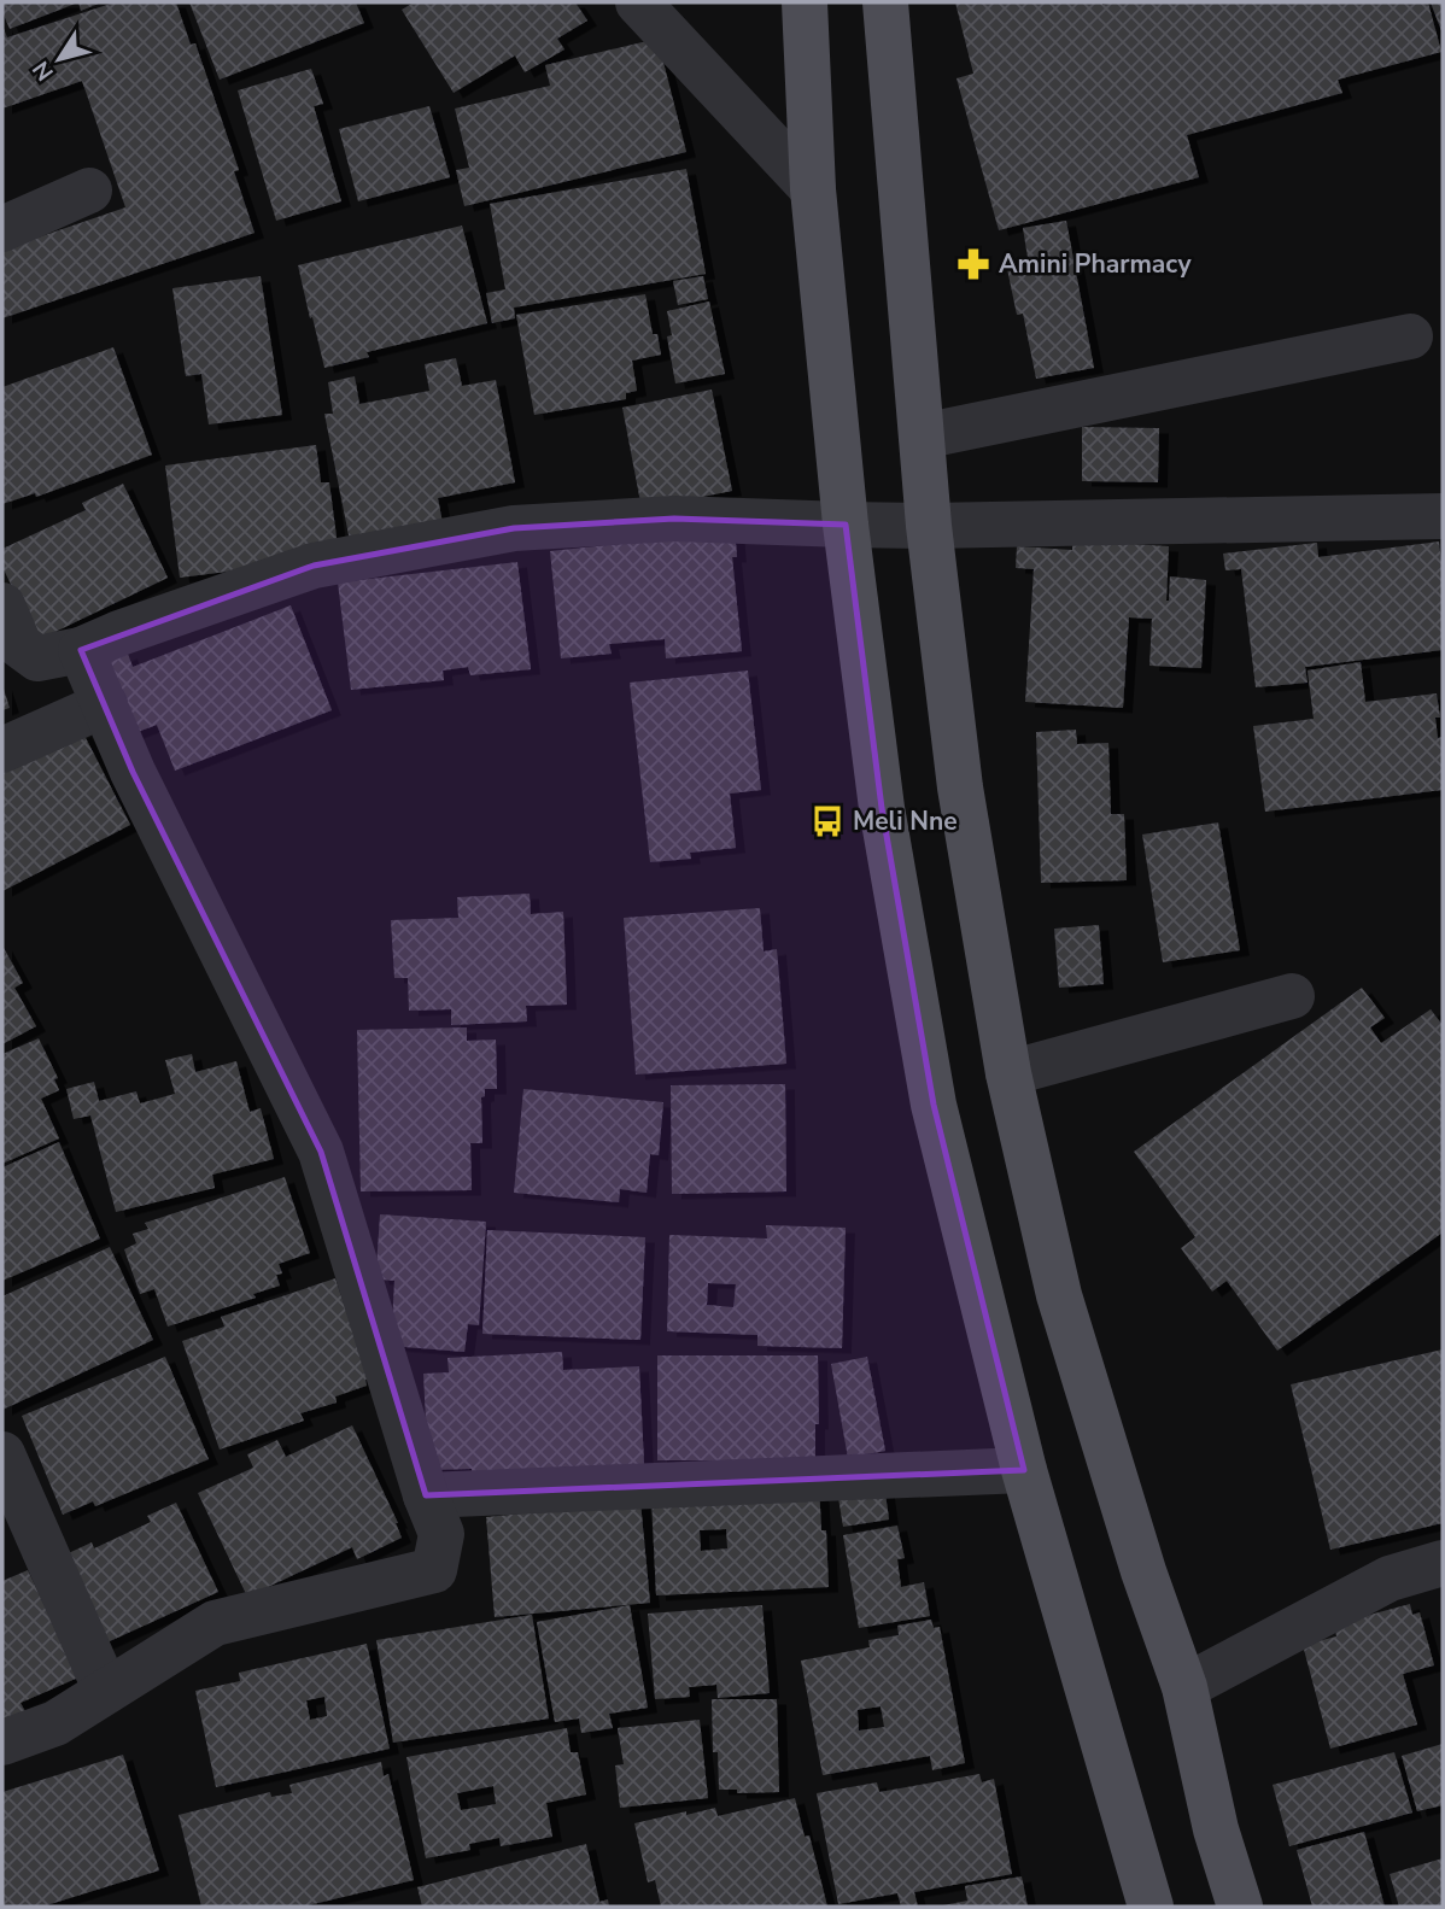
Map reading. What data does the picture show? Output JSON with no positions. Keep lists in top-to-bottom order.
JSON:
{
  "places": {
    "pharmacy": ["Amini Pharmacy"],
    "bus stop": ["Meli Nne"]
  },
  "north": "bottom left"
}
